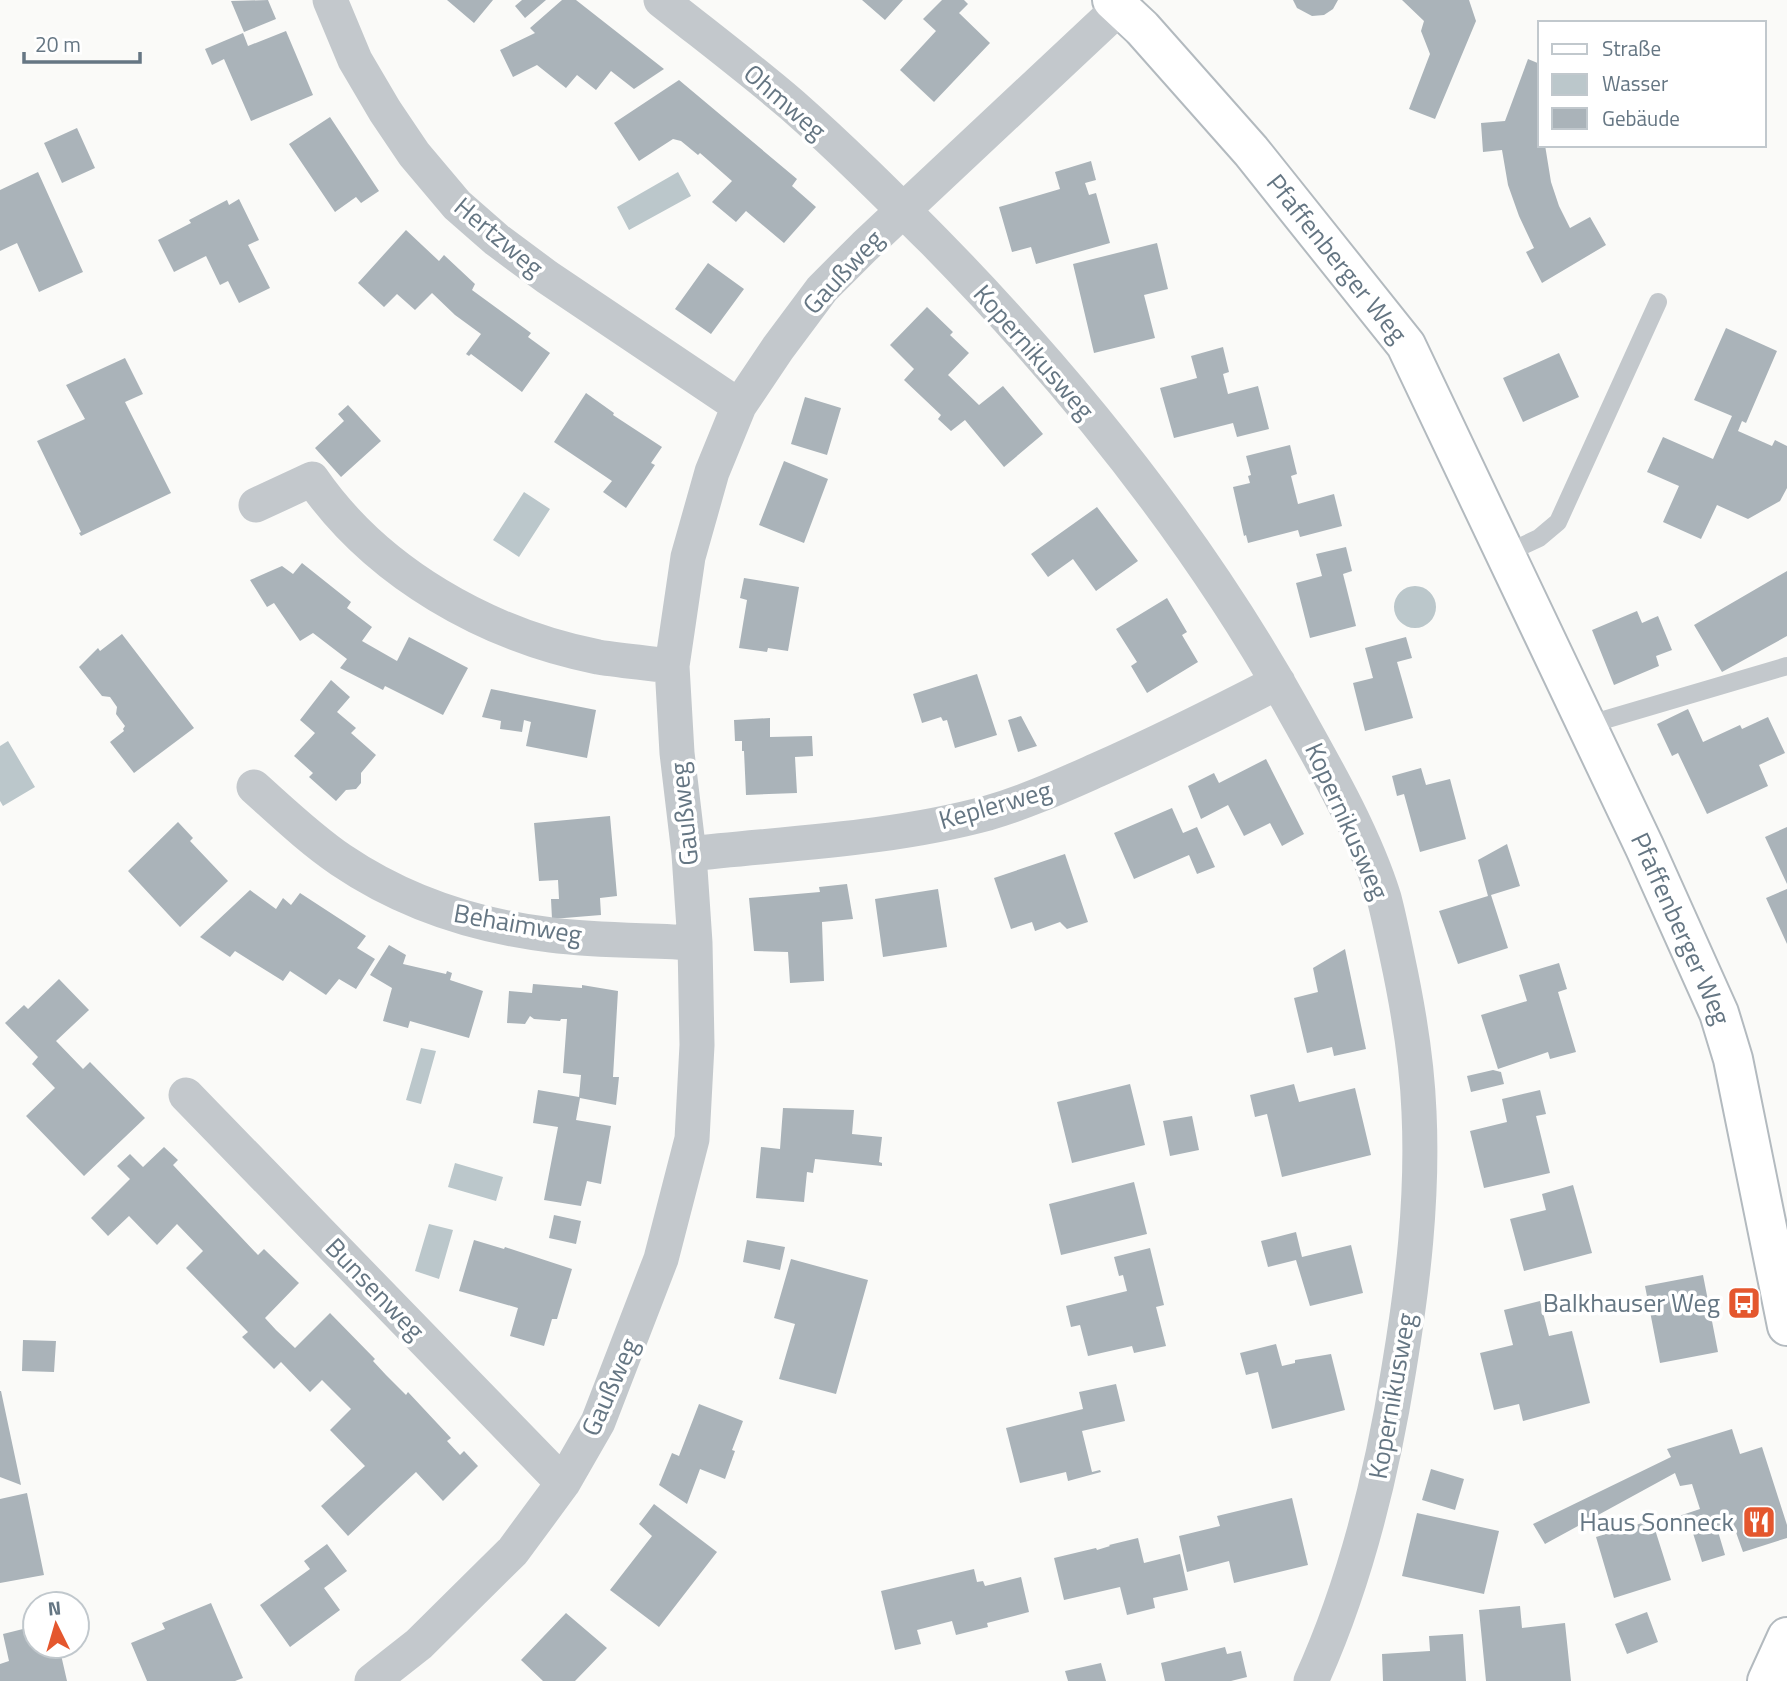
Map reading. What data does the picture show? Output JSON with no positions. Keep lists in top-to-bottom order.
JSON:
{
  "streets": {
    "main road": ["Pfaffenberger Weg"],
    "street": [
      "Ohmweg",
      "Hertzweg",
      "Gaußweg",
      "Kopernikusweg",
      "Keplerweg",
      "Behaimweg",
      "Bunsenweg"
    ]
  },
  "crossings": [
    ["Ohmweg", "Gaußweg"],
    ["Ohmweg", "Kopernikusweg"],
    ["Hertzweg", "Gaußweg"],
    ["Pfaffenberger Weg", "Gaußweg"],
    ["Gaußweg", "Kopernikusweg"],
    ["Gaußweg", "Keplerweg"],
    ["Gaußweg", "Behaimweg"],
    ["Gaußweg", "Bunsenweg"],
    ["Kopernikusweg", "Keplerweg"]
  ],
  "places": {
    "bus stop": ["Balkhauser Weg"],
    "restaurant": ["Haus Sonneck"]
  },
  "legend": ["Straße", "Wasser", "Gebäude"],
  "scale_bar": "20 m",
  "north": "top"
}
